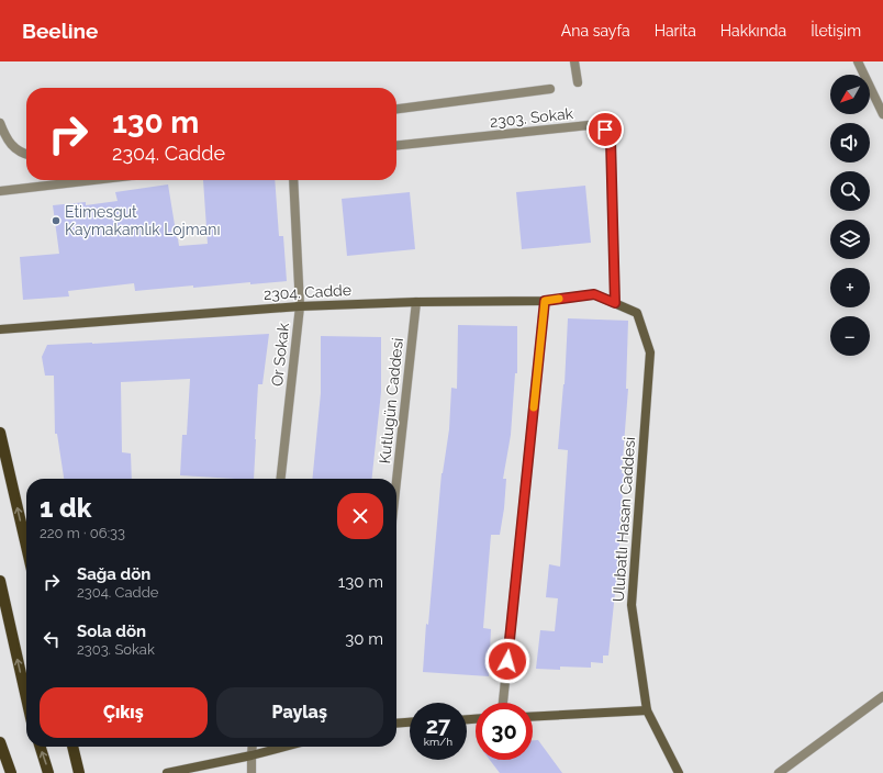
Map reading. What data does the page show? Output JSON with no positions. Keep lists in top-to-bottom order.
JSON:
{
  "streets": {
    "street": [
      "2303. Sokak",
      "2304. Cadde",
      "Or Sokak",
      "Kutlugün Caddesi",
      "Ulubatlı Hasan Caddesi"
    ]
  },
  "crossings": [
    ["2303. Sokak", "2304. Cadde"],
    ["2303. Sokak", "Ulubatlı Hasan Caddesi"],
    ["2304. Cadde", "Or Sokak"],
    ["2304. Cadde", "Kutlugün Caddesi"],
    ["2304. Cadde", "Ulubatlı Hasan Caddesi"]
  ],
  "places": ["Etimesgut Kaymakamlık Lojmanı"],
  "north": "bottom left",
  "page": {
    "header": "Beeline",
    "nav": [
      "Ana sayfa",
      "Harita",
      "Hakkında",
      "İletişim"
    ],
    "map_buttons": ["+", "−"],
    "turn": ["130 m", "2304. Cadde"],
    "heading": ["1 dk", "220 m · 06:33"],
    "list": [
      {
        "name": "Sağa dön",
        "note": "2304. Cadde",
        "value": "130 m"
      },
      {
        "name": "Sola dön",
        "note": "2303. Sokak",
        "value": "30 m"
      }
    ],
    "buttons": ["Çıkış", "Paylaş"],
    "speed": "27 km/h",
    "limit": "30"
  }
}
